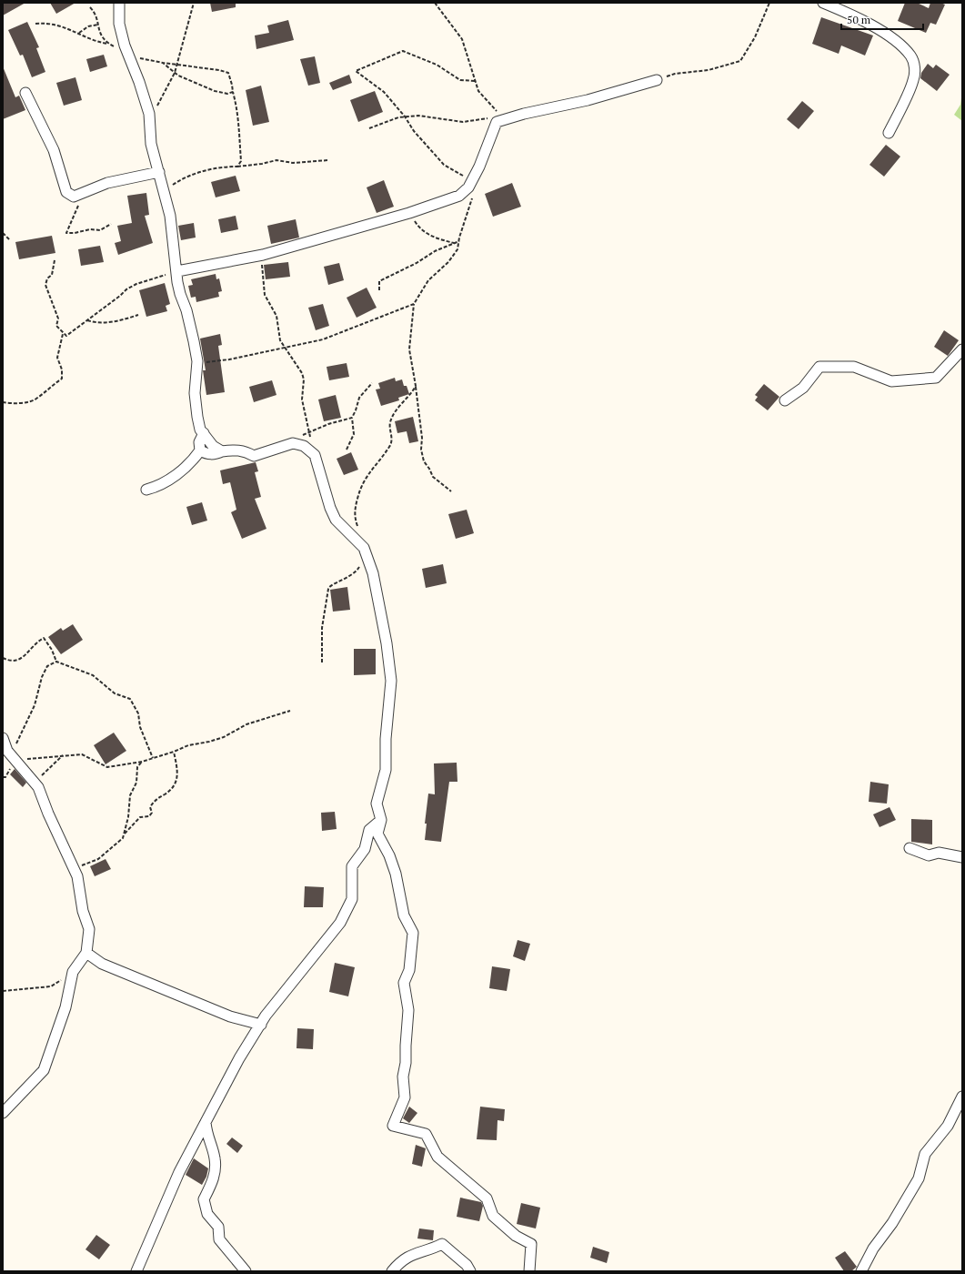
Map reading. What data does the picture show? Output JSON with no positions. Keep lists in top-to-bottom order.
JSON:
{
  "scale_bar": "50 m"
}
